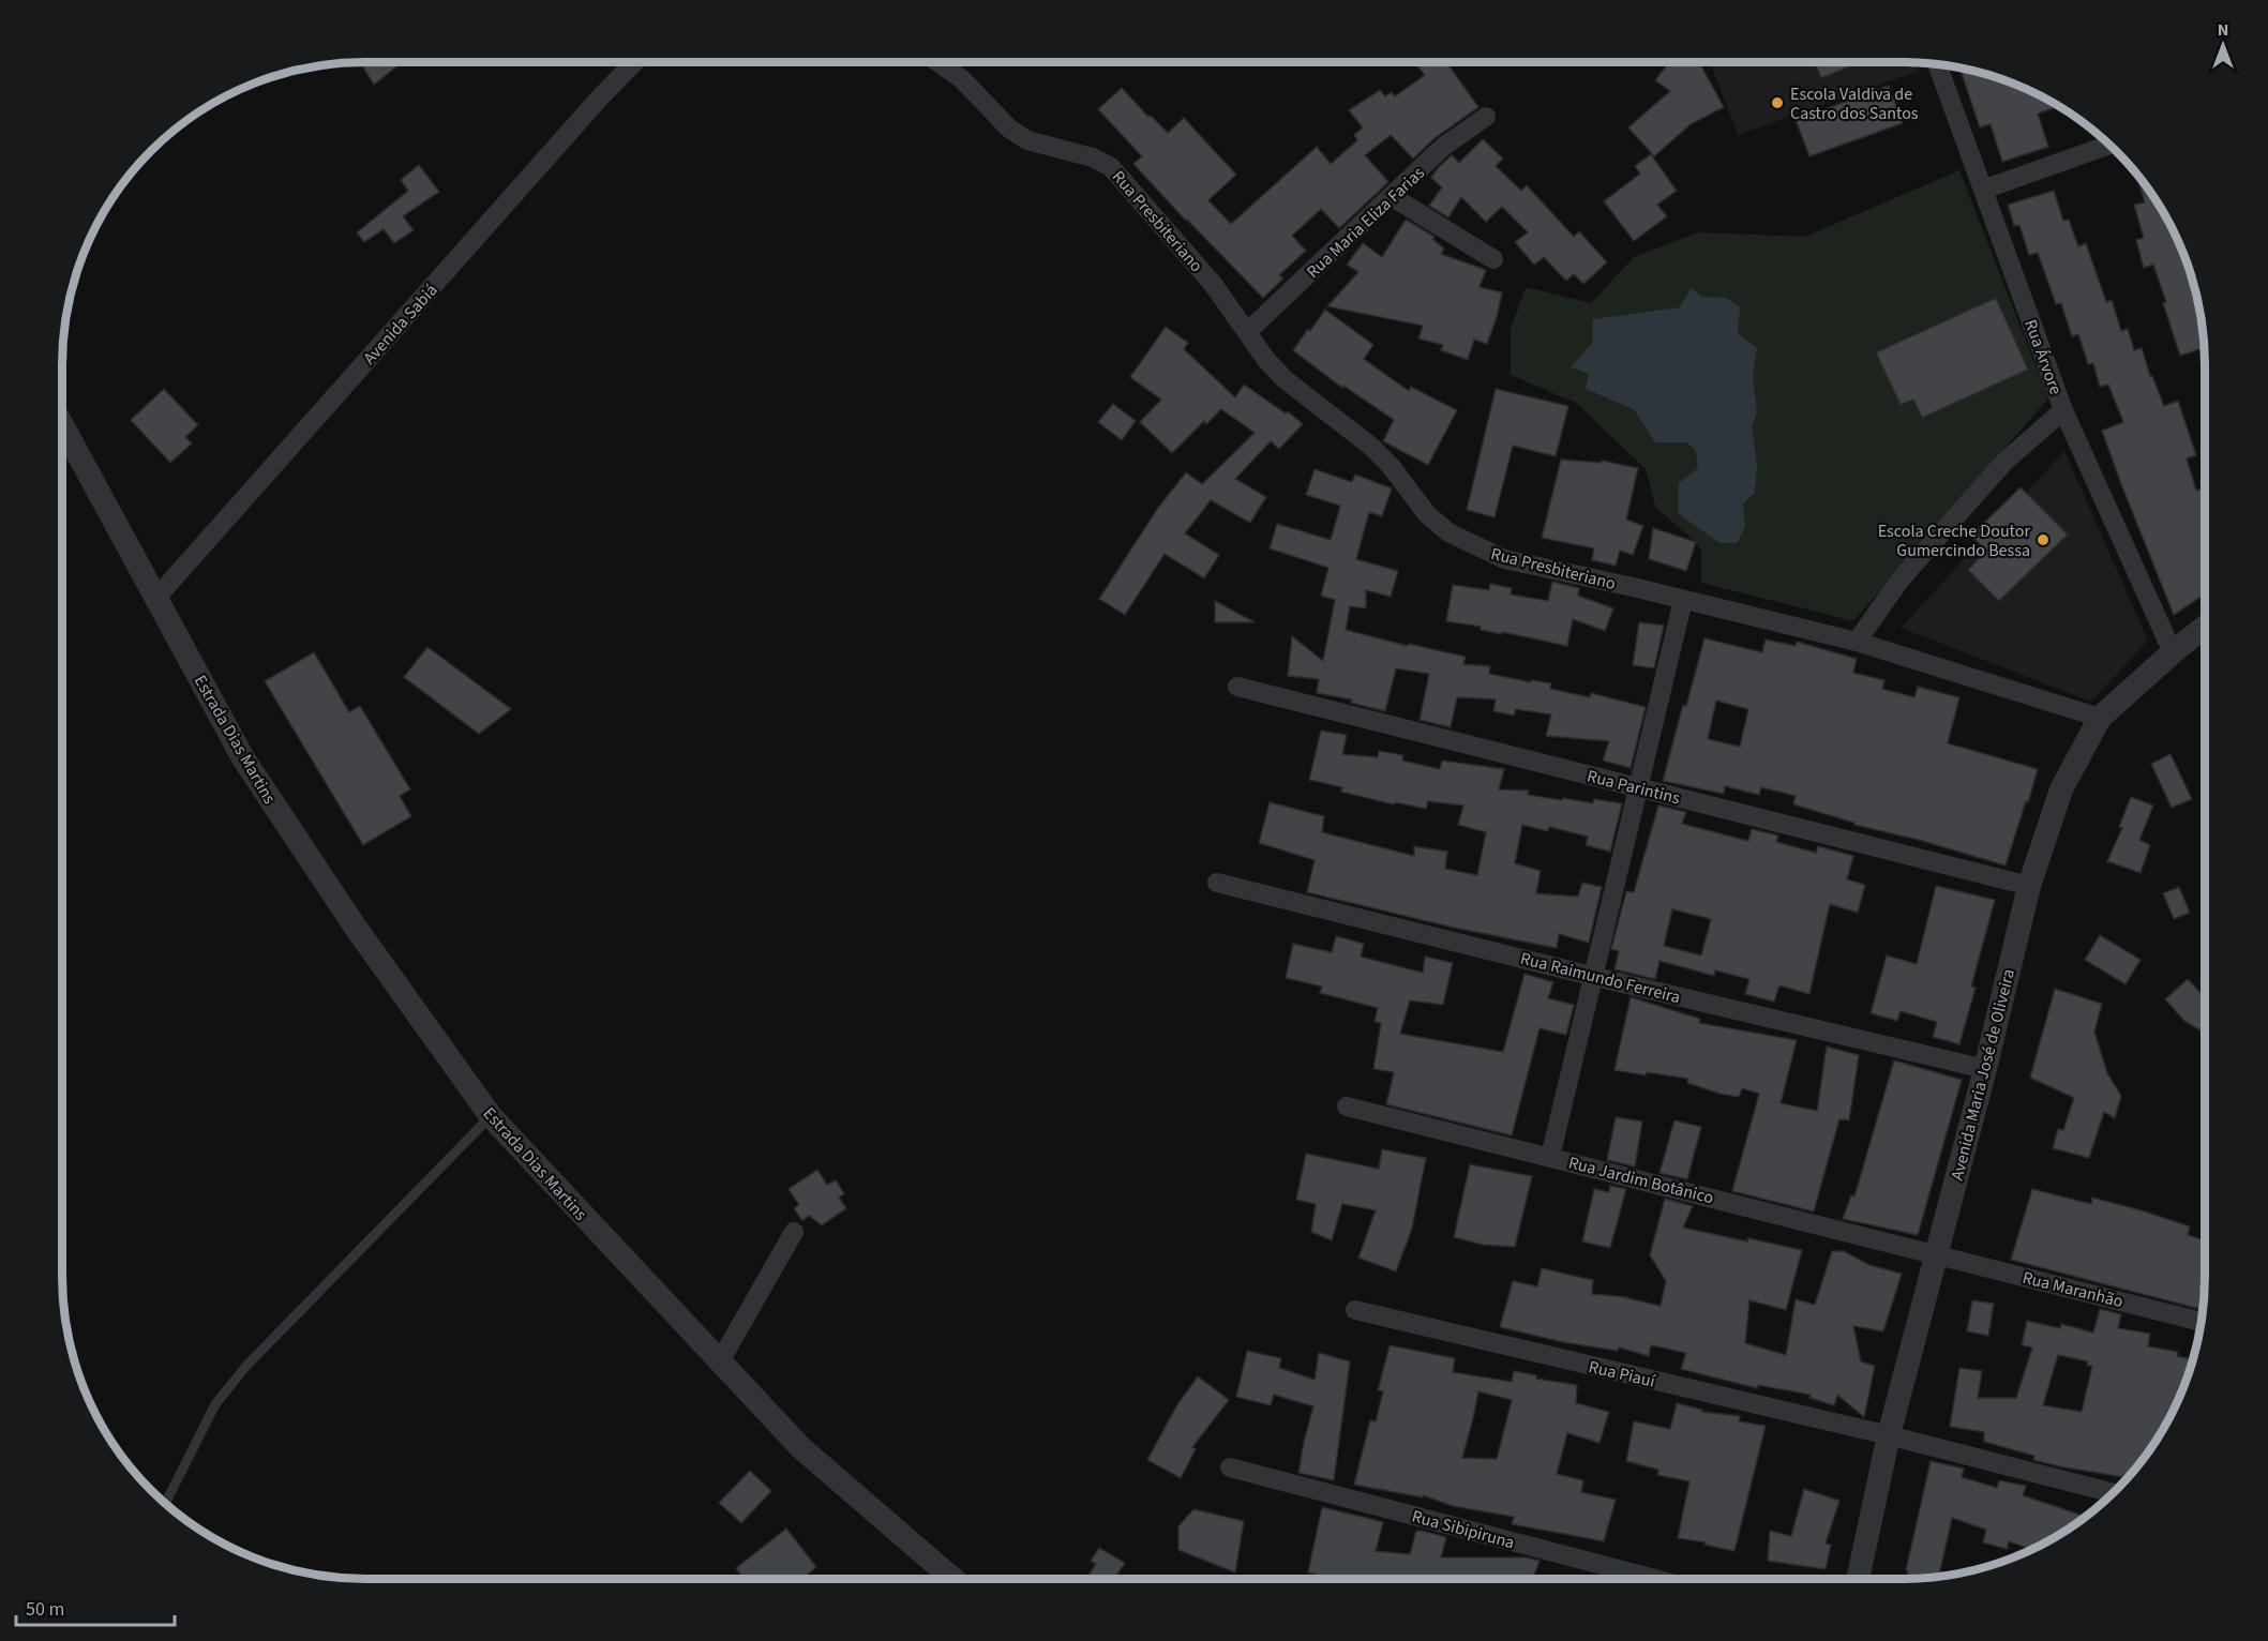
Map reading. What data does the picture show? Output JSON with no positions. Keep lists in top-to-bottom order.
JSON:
{
  "streets": {
    "street": [
      "Rua Presbiteriano",
      "Rua Maria Eliza Farias",
      "Avenida Sabiá",
      "Rua Árvore",
      "Estrada Dias Martins",
      "Rua Parintins",
      "Rua Raimundo Ferreira",
      "Avenida Maria José de Oliveira",
      "Rua Jardim Botânico",
      "Rua Maranhão",
      "Rua Piauí",
      "Rua Sibipiruna"
    ]
  },
  "crossings": [
    ["Rua Presbiteriano", "Rua Maria Eliza Farias"],
    ["Rua Presbiteriano", "Avenida Maria José de Oliveira"],
    ["Avenida Sabiá", "Estrada Dias Martins"],
    ["Rua Árvore", "Avenida Maria José de Oliveira"],
    ["Rua Parintins", "Avenida Maria José de Oliveira"],
    ["Rua Raimundo Ferreira", "Avenida Maria José de Oliveira"],
    ["Avenida Maria José de Oliveira", "Rua Jardim Botânico"],
    ["Avenida Maria José de Oliveira", "Rua Maranhão"],
    ["Avenida Maria José de Oliveira", "Rua Piauí"],
    ["Rua Jardim Botânico", "Rua Maranhão"]
  ],
  "places": ["Escola Valdiva de Castro dos Santos", "Escola Creche Doutor Gumercindo Bessa"],
  "scale_bar": "50 m",
  "north": "top"
}
